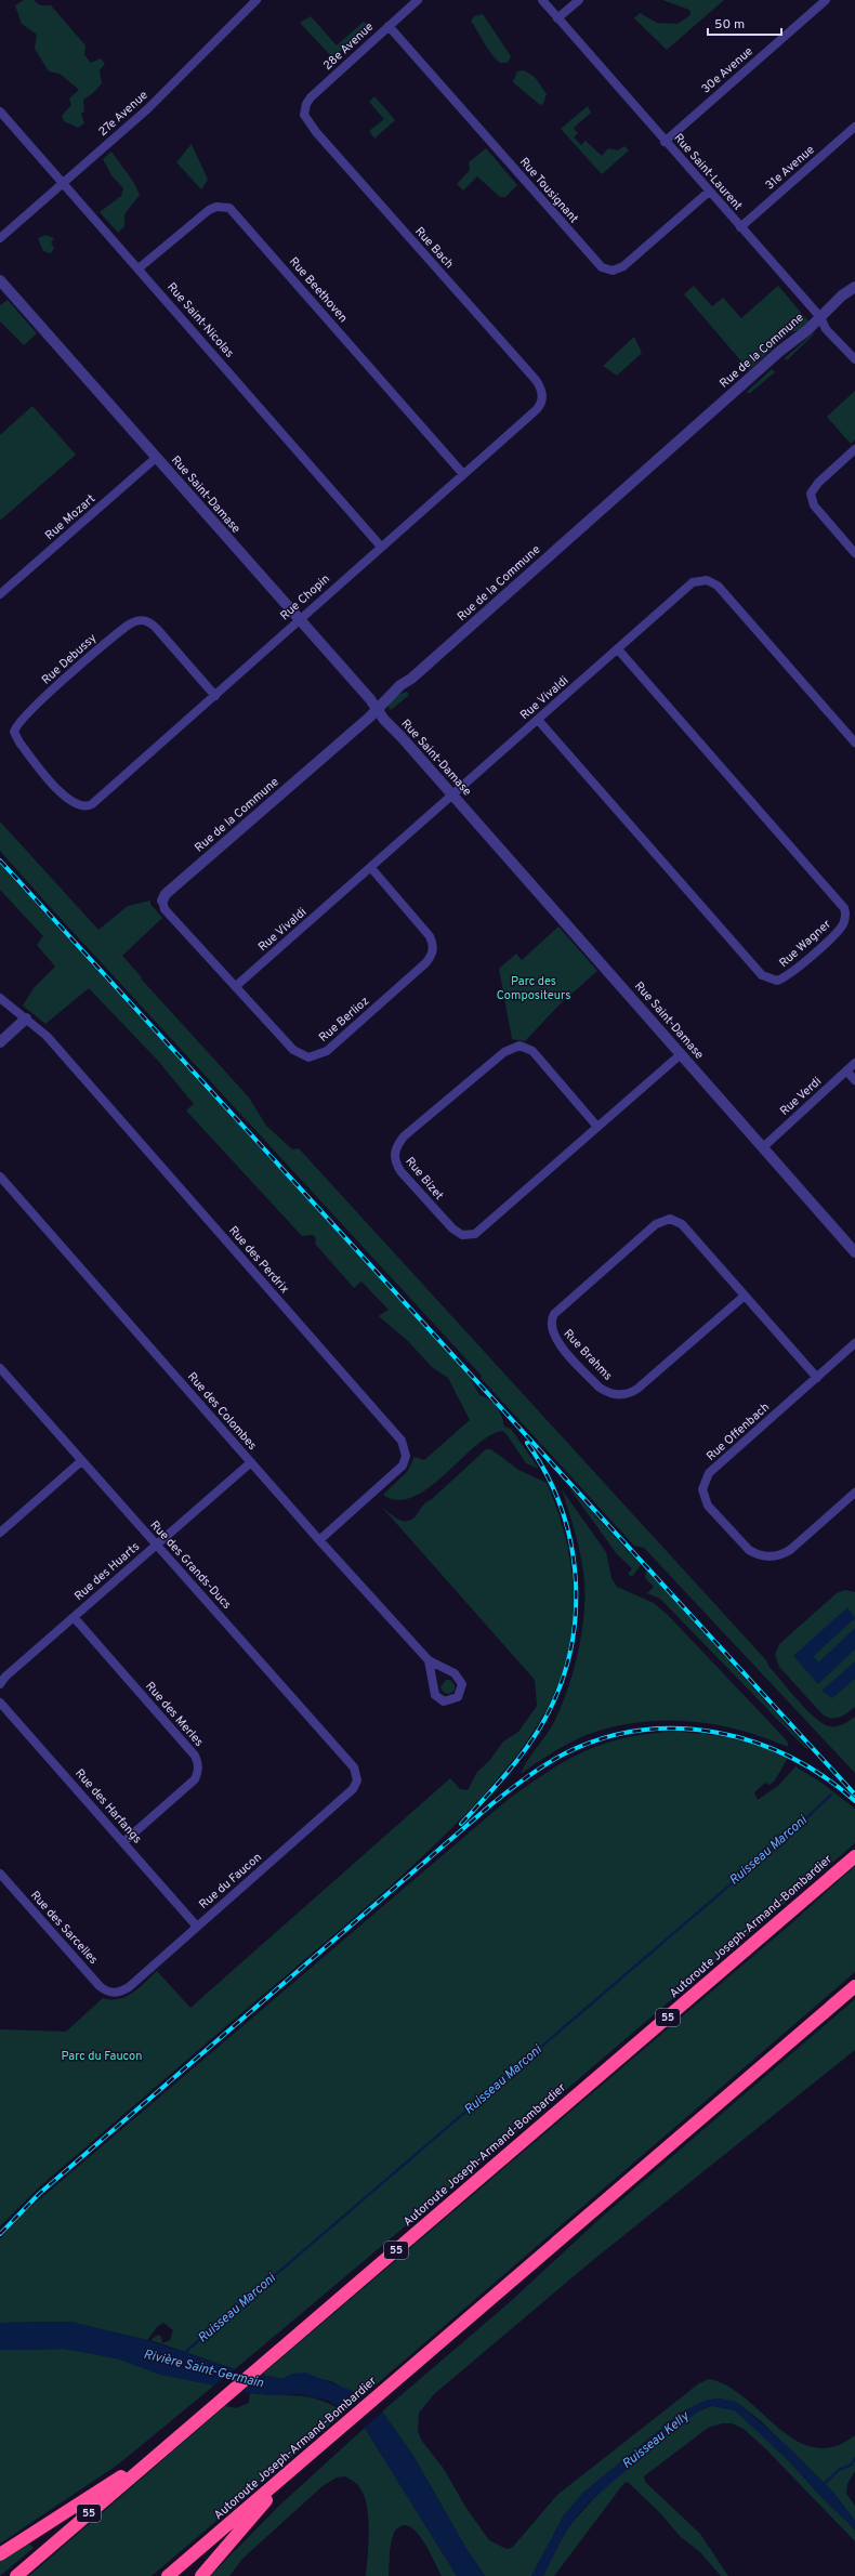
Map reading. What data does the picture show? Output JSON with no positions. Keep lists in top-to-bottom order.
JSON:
{
  "streets": {
    "highway": ["Autoroute Joseph-Armand-Bombardier", "55"],
    "street": [
      "28e Avenue",
      "30e Avenue",
      "27e Avenue",
      "31e Avenue",
      "Rue Saint-Laurent",
      "Rue Tousignant",
      "Rue Bach",
      "Rue Beethoven",
      "Rue Saint-Nicolas",
      "Rue de la Commune",
      "Rue Saint-Damase",
      "Rue Mozart",
      "Rue Chopin",
      "Rue Debussy",
      "Rue Vivaldi",
      "Rue Wagner",
      "Rue Berlioz",
      "Rue Verdi",
      "Rue Bizet",
      "Rue des Perdrix",
      "Rue Brahms",
      "Rue des Colombes",
      "Rue Offenbach",
      "Rue des Grands-Ducs",
      "Rue des Huarts",
      "Rue des Merles",
      "Rue des Harfangs",
      "Rue du Faucon",
      "Rue des Sarcelles"
    ]
  },
  "crossings": [
    ["28e Avenue", "Rue Tousignant"],
    ["28e Avenue", "Rue Bach"],
    ["30e Avenue", "Rue Saint-Laurent"],
    ["27e Avenue", "Rue Saint-Nicolas"],
    ["31e Avenue", "Rue Saint-Laurent"],
    ["Rue Saint-Laurent", "Rue Tousignant"],
    ["Rue Saint-Laurent", "Rue de la Commune"],
    ["Rue Bach", "Rue Chopin"],
    ["Rue Beethoven", "Rue Saint-Nicolas"],
    ["Rue Beethoven", "Rue Chopin"],
    ["Rue Saint-Nicolas", "Rue Chopin"],
    ["Rue de la Commune", "Rue Saint-Damase"],
    ["Rue de la Commune", "Rue Berlioz"],
    ["Rue Saint-Damase", "Rue Mozart"],
    ["Rue Saint-Damase", "Rue Chopin"],
    ["Rue Saint-Damase", "Rue Vivaldi"],
    ["Rue Saint-Damase", "Rue Verdi"],
    ["Rue Saint-Damase", "Rue Bizet"],
    ["Rue Chopin", "Rue Debussy"],
    ["Rue Vivaldi", "Rue Wagner"],
    ["Rue Vivaldi", "Rue Berlioz"],
    ["Rue des Perdrix", "Rue des Colombes"],
    ["Rue Brahms", "Rue Offenbach"],
    ["Rue des Colombes", "Rue des Huarts"],
    ["Rue des Grands-Ducs", "Rue des Huarts"],
    ["Rue des Grands-Ducs", "Rue du Faucon"],
    ["Rue des Huarts", "Rue des Merles"],
    ["Rue des Merles", "Rue des Harfangs"],
    ["Rue des Harfangs", "Rue du Faucon"],
    ["Rue du Faucon", "Rue des Sarcelles"]
  ],
  "water": ["Ruisseau Marconi", "Rivière Saint-Germain", "Ruisseau Kelly"],
  "parks": ["Parc des Compositeurs", "Parc du Faucon"],
  "scale_bar": "50 m"
}
